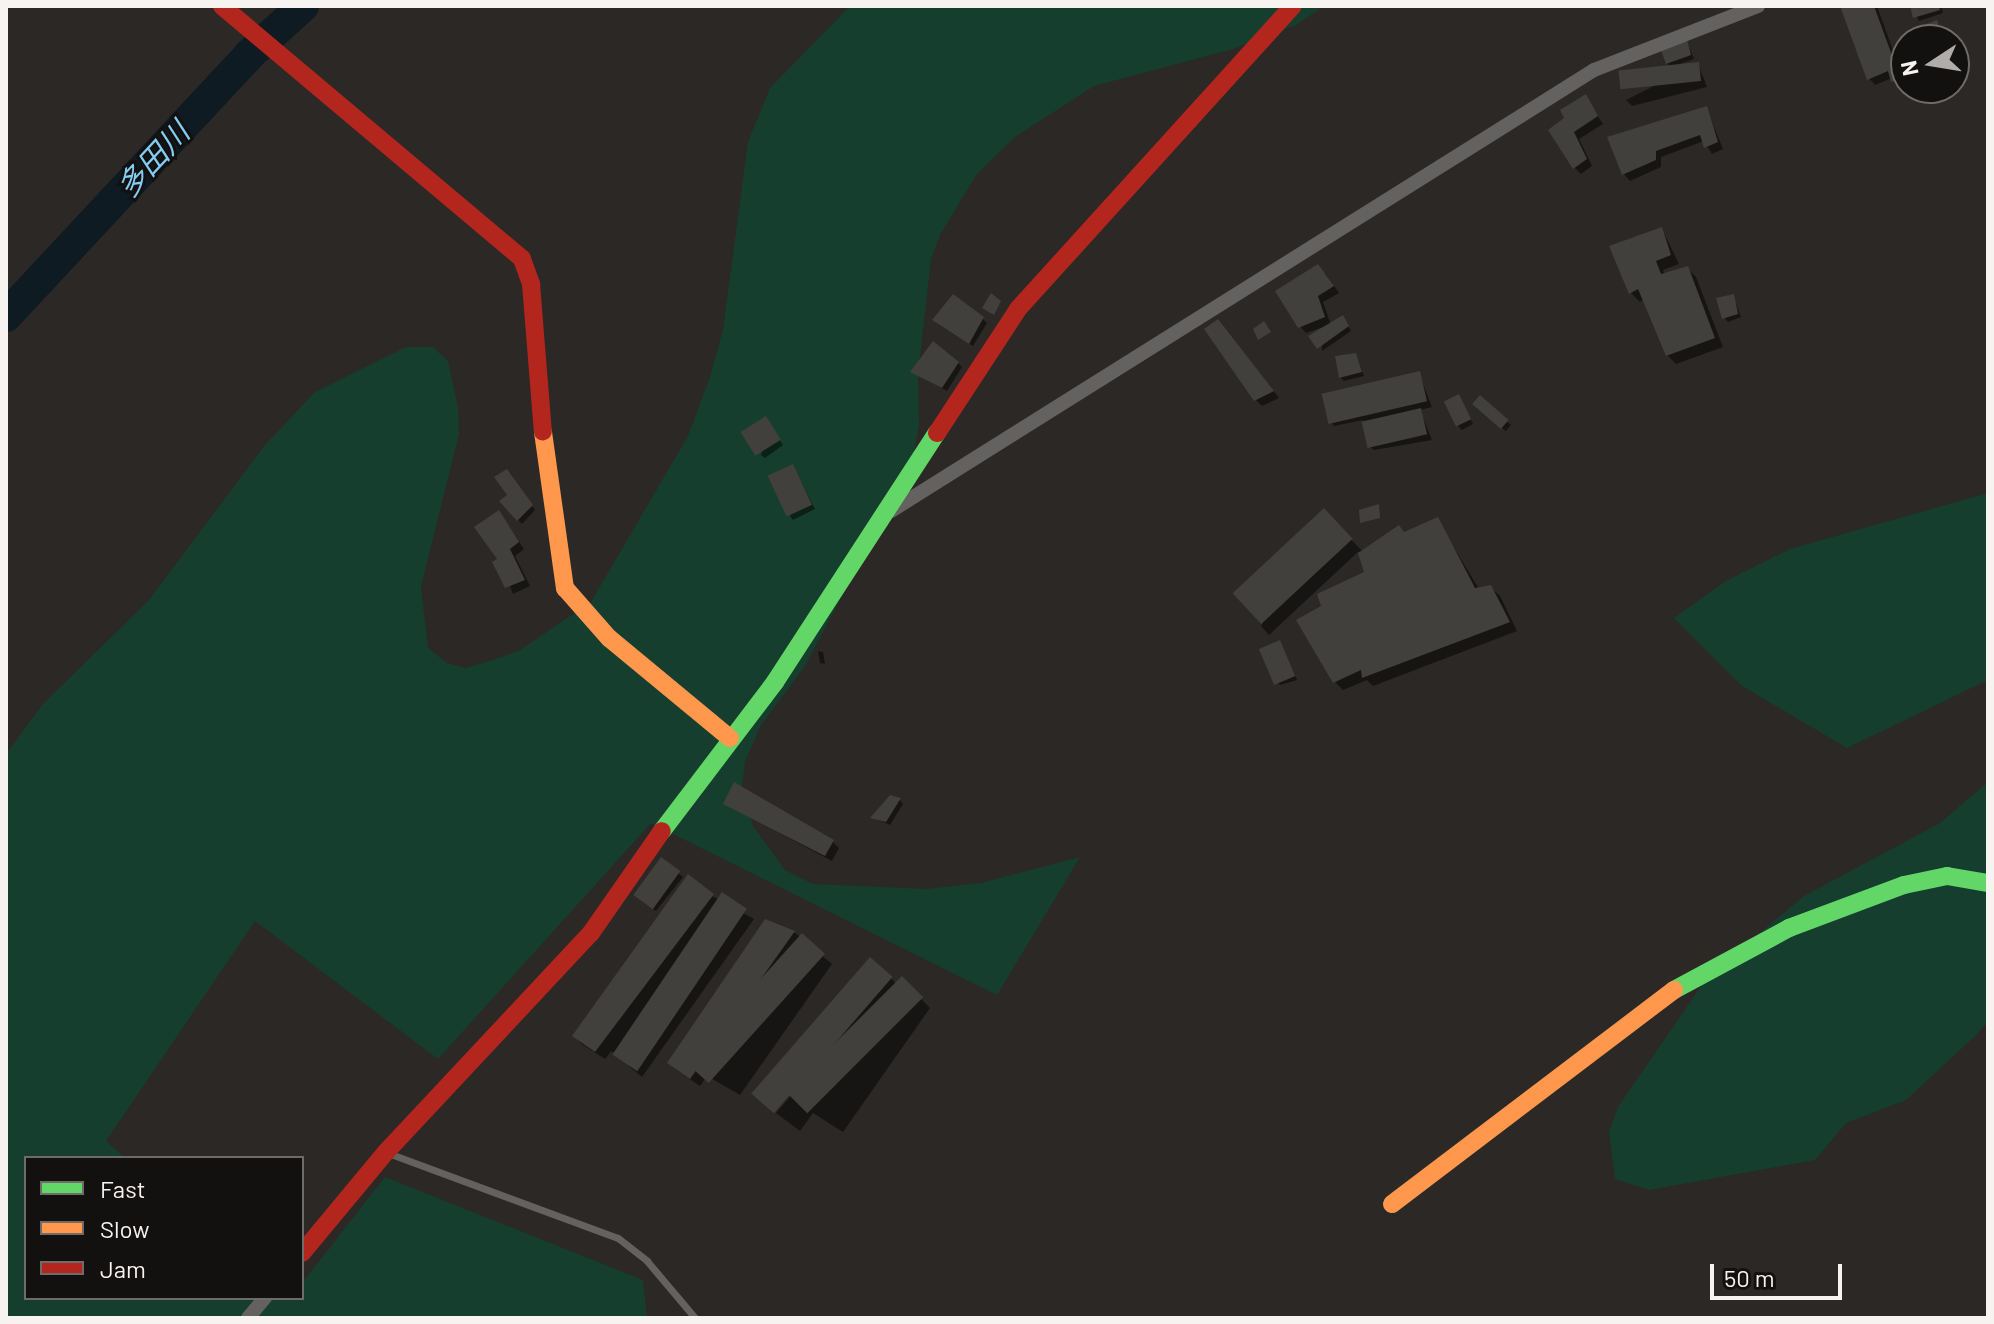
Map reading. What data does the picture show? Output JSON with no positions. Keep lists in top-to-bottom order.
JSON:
{
  "water": ["多田川"],
  "legend": ["Fast", "Slow", "Jam"],
  "scale_bar": "50 m",
  "north": "left"
}
